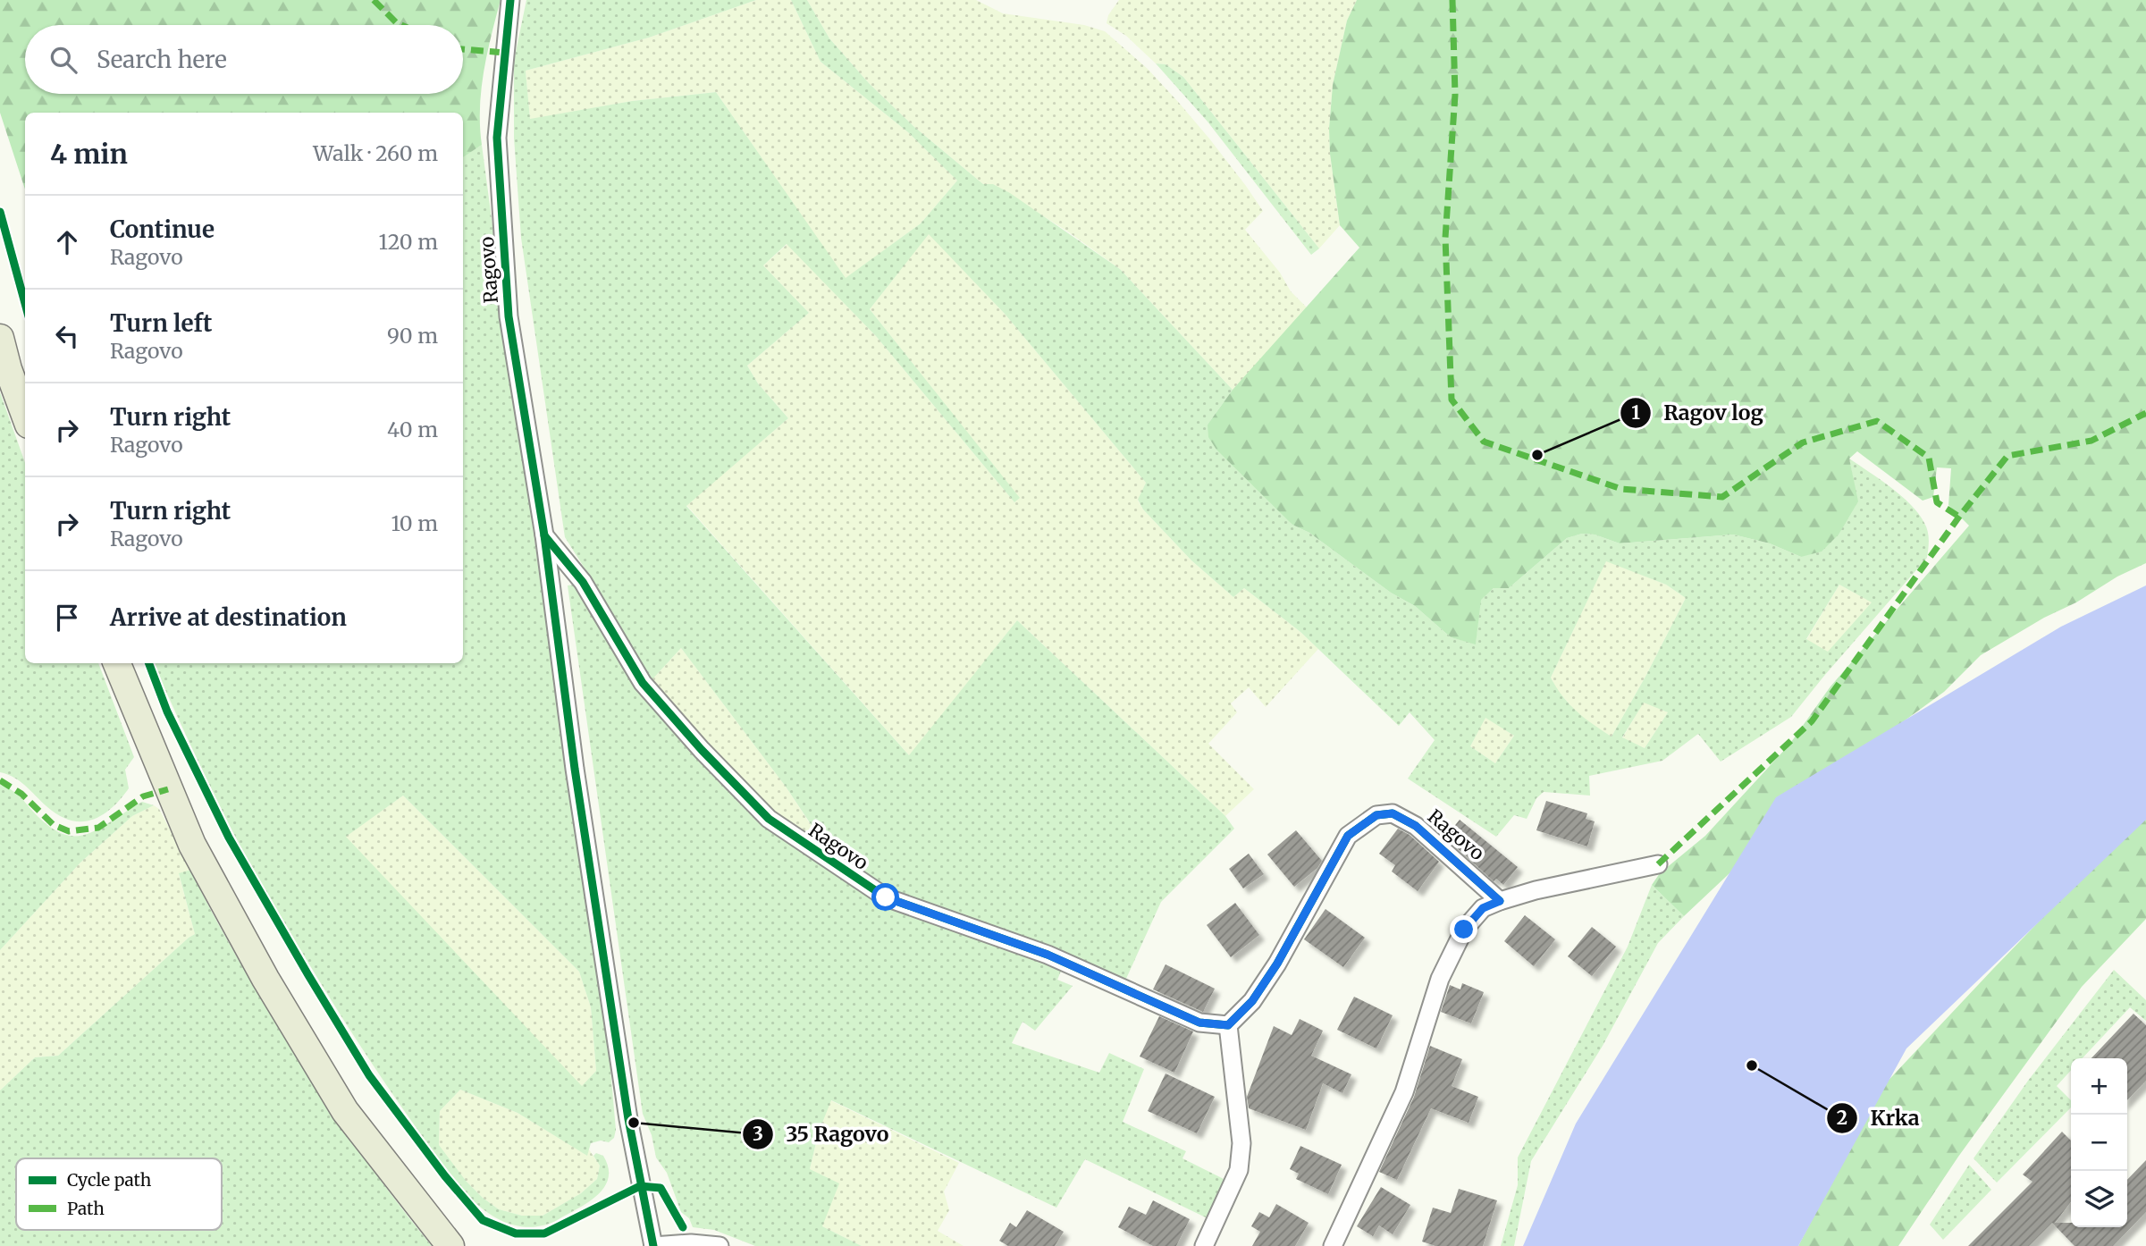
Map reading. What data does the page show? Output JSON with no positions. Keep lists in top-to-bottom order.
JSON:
{
  "streets": {
    "street": ["Ragovo"]
  },
  "places": ["Ragov log", "Krka", "35 Ragovo"],
  "legend": ["Cycle path", "Path"],
  "page": {
    "search": "Search here",
    "heading": ["4 min", "Walk · 260 m"],
    "list": [
      ["Continue", "Ragovo", "120 m"],
      ["Turn left", "Ragovo", "90 m"],
      ["Turn right", "Ragovo", "40 m"],
      ["Turn right", "Ragovo", "10 m"],
      "Arrive at destination"
    ],
    "map_buttons": ["+", "−"]
  }
}
